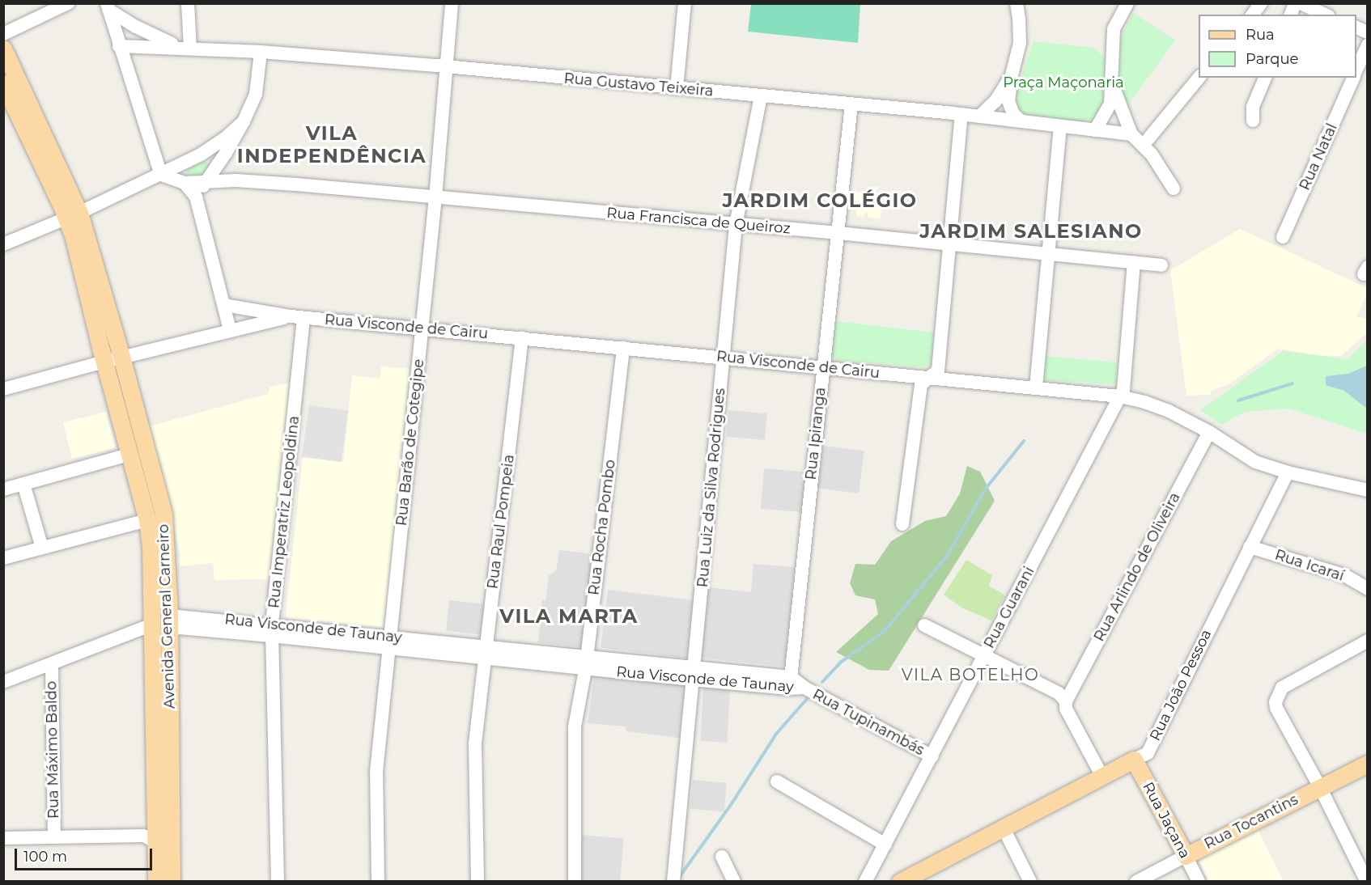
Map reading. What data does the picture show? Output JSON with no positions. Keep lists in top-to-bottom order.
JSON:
{
  "streets": {
    "main road": [
      "Avenida General Carneiro",
      "Rua João Pessoa",
      "Rua Jaçana",
      "Rua Tocantins"
    ],
    "street": [
      "Rua Gustavo Teixeira",
      "Rua Natal",
      "Rua Francisca de Queiroz",
      "Rua Visconde de Cairu",
      "Rua Ipiranga",
      "Rua Barão de Cotegipe",
      "Rua Luiz da Silva Rodrigues",
      "Rua Imperatriz Leopoldina",
      "Rua Raul Pompeia",
      "Rua Rocha Pombo",
      "Rua Icaraí",
      "Rua Arlindo de Oliveira",
      "Rua Guarani",
      "Rua Visconde de Taunay",
      "Rua Tupinambás",
      "Rua Máximo Baldo"
    ]
  },
  "crossings": [
    ["Rua Gustavo Teixeira", "Rua Ipiranga"],
    ["Rua Gustavo Teixeira", "Rua Barão de Cotegipe"],
    ["Rua Gustavo Teixeira", "Rua Luiz da Silva Rodrigues"],
    ["Rua Francisca de Queiroz", "Rua Ipiranga"],
    ["Rua Francisca de Queiroz", "Rua Barão de Cotegipe"],
    ["Rua Francisca de Queiroz", "Rua Luiz da Silva Rodrigues"],
    ["Rua Francisca de Queiroz", "Rua Guarani"],
    ["Rua Visconde de Cairu", "Rua Ipiranga"],
    ["Rua Visconde de Cairu", "Rua Barão de Cotegipe"],
    ["Rua Visconde de Cairu", "Rua Luiz da Silva Rodrigues"],
    ["Rua Visconde de Cairu", "Rua Imperatriz Leopoldina"],
    ["Rua Visconde de Cairu", "Rua Raul Pompeia"],
    ["Rua Visconde de Cairu", "Rua Rocha Pombo"],
    ["Rua Visconde de Cairu", "Rua Arlindo de Oliveira"],
    ["Rua Visconde de Cairu", "Rua Guarani"],
    ["Rua Visconde de Cairu", "Avenida General Carneiro"],
    ["Rua Visconde de Cairu", "Rua João Pessoa"],
    ["Rua Ipiranga", "Rua Visconde de Taunay"],
    ["Rua Barão de Cotegipe", "Rua Visconde de Taunay"],
    ["Rua Luiz da Silva Rodrigues", "Rua Visconde de Taunay"],
    ["Rua Imperatriz Leopoldina", "Rua Visconde de Taunay"],
    ["Rua Raul Pompeia", "Rua Visconde de Taunay"],
    ["Rua Rocha Pombo", "Rua Visconde de Taunay"],
    ["Rua Icaraí", "Rua João Pessoa"],
    ["Rua Guarani", "Rua Tupinambás"],
    ["Avenida General Carneiro", "Rua Visconde de Taunay"],
    ["Rua Visconde de Taunay", "Rua Tupinambás"],
    ["Rua João Pessoa", "Rua Jaçana"],
    ["Rua Jaçana", "Rua Tocantins"]
  ],
  "districts": [
    "VILA INDEPENDÊNCIA",
    "JARDIM COLÉGIO",
    "JARDIM SALESIANO",
    "VILA MARTA",
    "VILA BOTELHO"
  ],
  "parks": ["Praça Maçonaria"],
  "legend": ["Rua", "Parque"],
  "scale_bar": "100 m"
}
